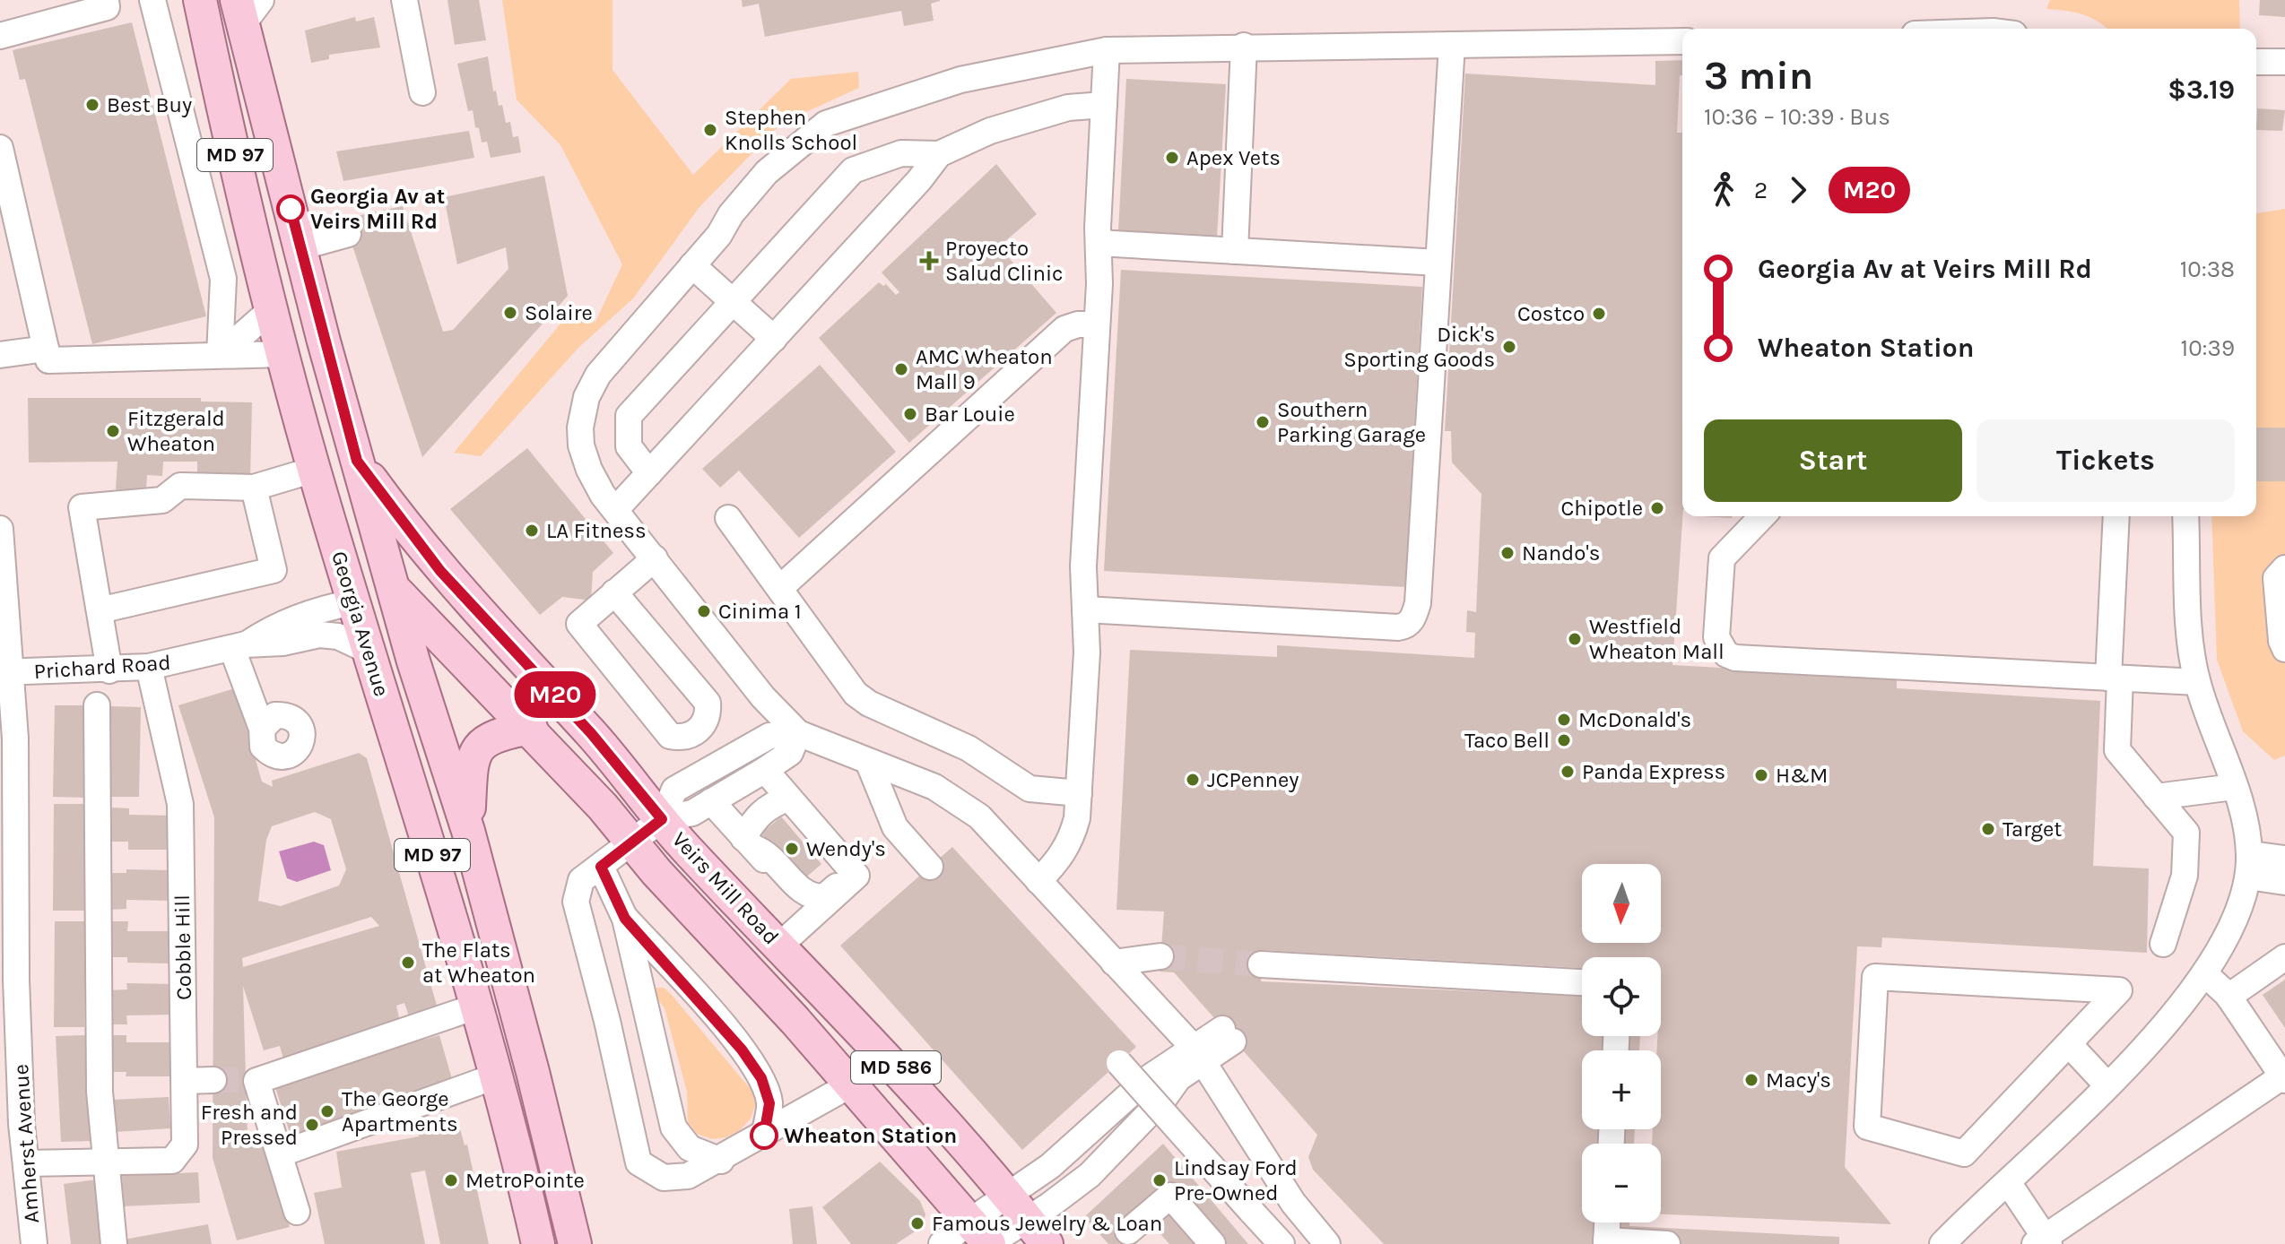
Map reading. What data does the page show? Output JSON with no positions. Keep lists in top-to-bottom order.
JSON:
{
  "streets": {
    "main road": [
      "MD 97",
      "Georgia Avenue",
      "Veirs Mill Road",
      "MD 586"
    ],
    "street": ["Prichard Road", "Cobble Hill", "Amherst Avenue"]
  },
  "crossings": [
    ["Georgia Avenue", "Prichard Road"],
    ["Georgia Avenue", "Veirs Mill Road"],
    ["Prichard Road", "Cobble Hill"],
    ["Prichard Road", "Amherst Avenue"],
    ["Cobble Hill", "Amherst Avenue"]
  ],
  "places": {
    "other": [
      "Best Buy",
      "Stephen Knolls School",
      "Apex Vets",
      "Georgia Av at Veirs Mill Rd",
      "Solaire",
      "Costco",
      "Dick's Sporting Goods",
      "AMC Wheaton Mall 9",
      "Bar Louie",
      "Southern Parking Garage",
      "Fitzgerald Wheaton",
      "Chipotle",
      "LA Fitness",
      "Nando's",
      "Cinima 1",
      "Westfield Wheaton Mall",
      "McDonald's",
      "Taco Bell",
      "Panda Express",
      "H&M",
      "JCPenney",
      "Target",
      "Wendy's",
      "The Flats at Wheaton",
      "Macy's",
      "The George Apartments",
      "Fresh and Pressed",
      "Wheaton Station",
      "MetroPointe",
      "Lindsay Ford Pre-Owned",
      "Famous Jewelry & Loan"
    ],
    "health": ["Proyecto Salud Clinic"]
  },
  "lines": ["bus line M20"],
  "north": "bottom",
  "page": {
    "on_map": "M20",
    "heading": ["3 min", "10:36 – 10:39 · Bus", "$3.19"],
    "legs": ["2", "M20"],
    "list": [
      {
        "name": "Georgia Av at Veirs Mill Rd",
        "value": "10:38"
      },
      {
        "name": "Wheaton Station",
        "value": "10:39"
      }
    ],
    "buttons": ["Start", "Tickets"],
    "map_buttons": ["+", "−"]
  }
}
